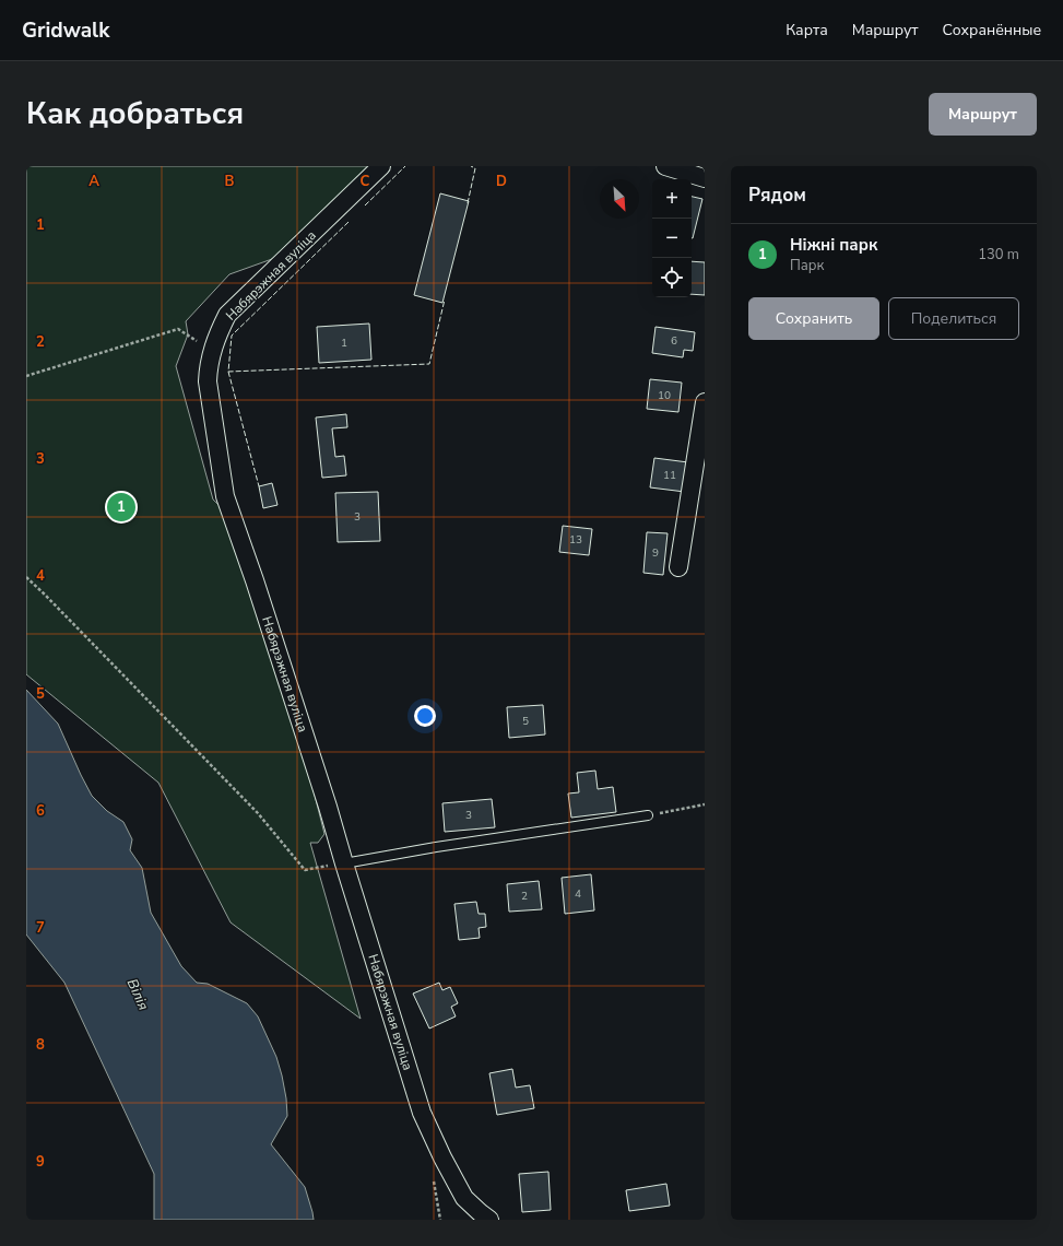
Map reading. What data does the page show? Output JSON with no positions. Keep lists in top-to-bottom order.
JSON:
{
  "streets": {
    "street": ["Набярэжная вуліца"]
  },
  "water": ["Вілія"],
  "house_numbers": [
    "6",
    "1",
    "10",
    "11",
    "3",
    "13",
    "9",
    "5",
    "3",
    "4",
    "2"
  ],
  "north": "bottom right",
  "page": {
    "header": "Gridwalk",
    "nav": ["Карта", "Маршрут", "Сохранённые"],
    "title": "Как добраться",
    "buttons": [
      "Маршрут",
      ["Сохранить", "Поделиться"]
    ],
    "heading": "Рядом",
    "map_buttons": ["+", "−"],
    "list": [
      {
        "mark": "1",
        "name": "Ніжні парк",
        "note": "Парк",
        "value": "130 m"
      }
    ],
    "pins": "1"
  },
  "grid": {
    "columns": [
      "A",
      "B",
      "C",
      "D"
    ],
    "rows": [
      "1",
      "2",
      "3",
      "4",
      "5",
      "6",
      "7",
      "8",
      "9"
    ]
  }
}
